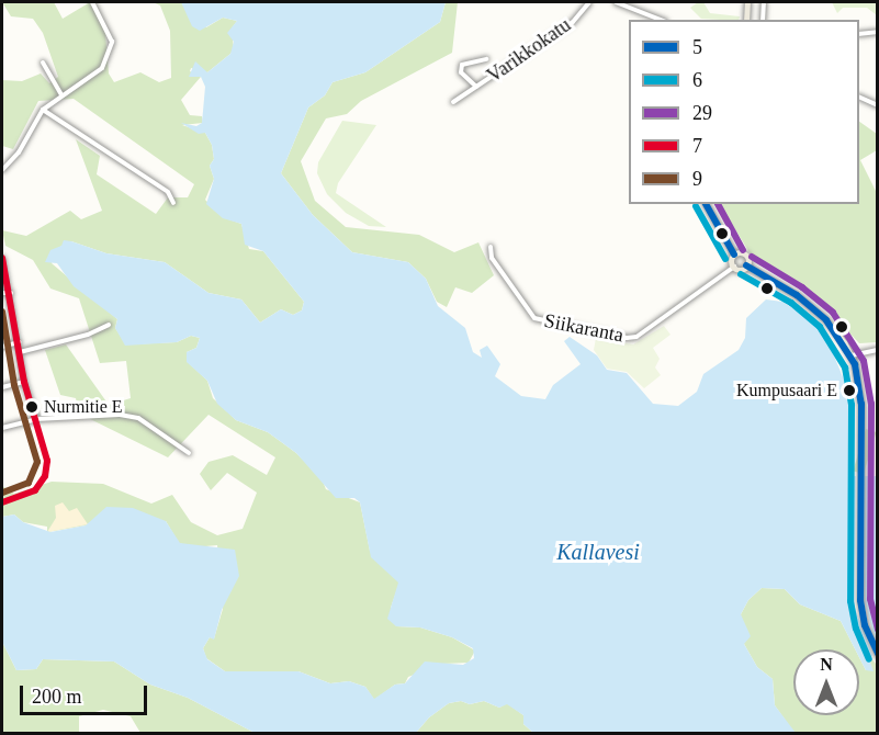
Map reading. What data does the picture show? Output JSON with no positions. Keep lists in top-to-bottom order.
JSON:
{
  "streets": {
    "street": ["Varikkokatu", "Siikaranta"]
  },
  "water": ["Kallavesi"],
  "places": ["Kumpusaari E", "Nurmitie E"],
  "lines": [
    "transit line 5",
    "transit line 29",
    "transit line 6",
    "transit line 7",
    "transit line 9"
  ],
  "legend": [
    "5",
    "6",
    "29",
    "7",
    "9"
  ],
  "scale_bar": "200 m",
  "north": "top"
}
